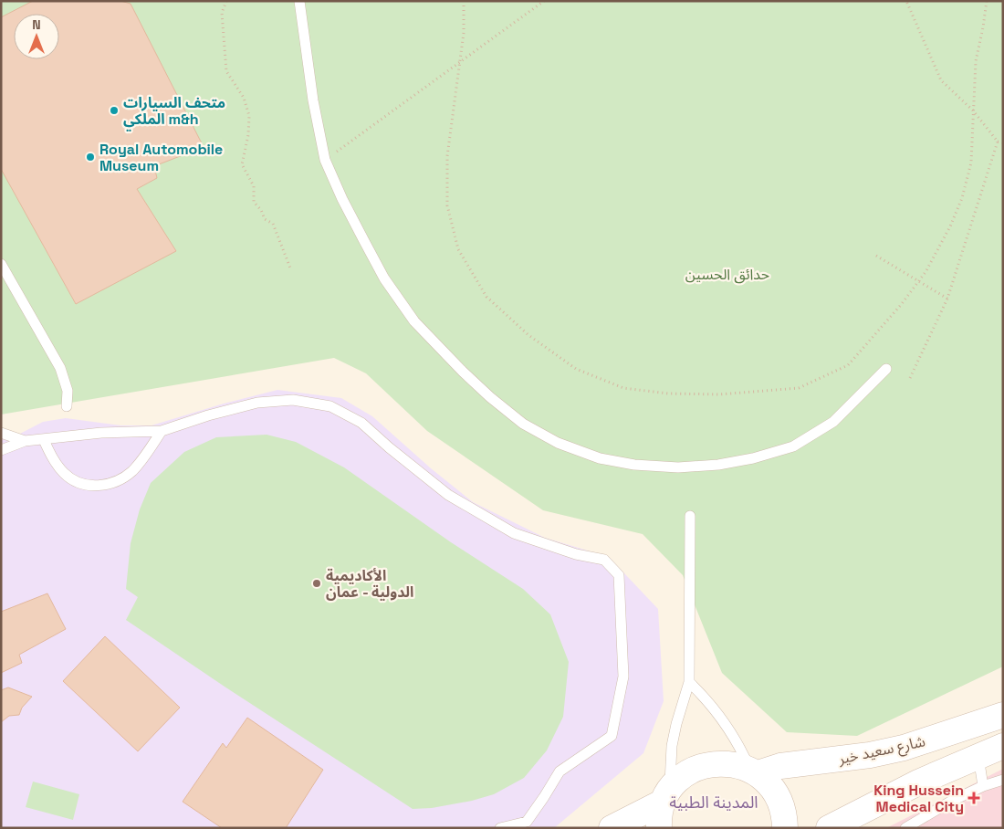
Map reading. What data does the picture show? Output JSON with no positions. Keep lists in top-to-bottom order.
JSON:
{
  "streets": {
    "main road": ["شارع سعيد خير"]
  },
  "districts": ["المدينة الطبية"],
  "parks": ["حدائق الحسين"],
  "places": {
    "other": ["متحف السيارات الملكي m&h", "Royal Automobile Museum", "الأكاديمية الدولية - عمان"],
    "health": ["King Hussein Medical City"]
  },
  "north": "top"
}
